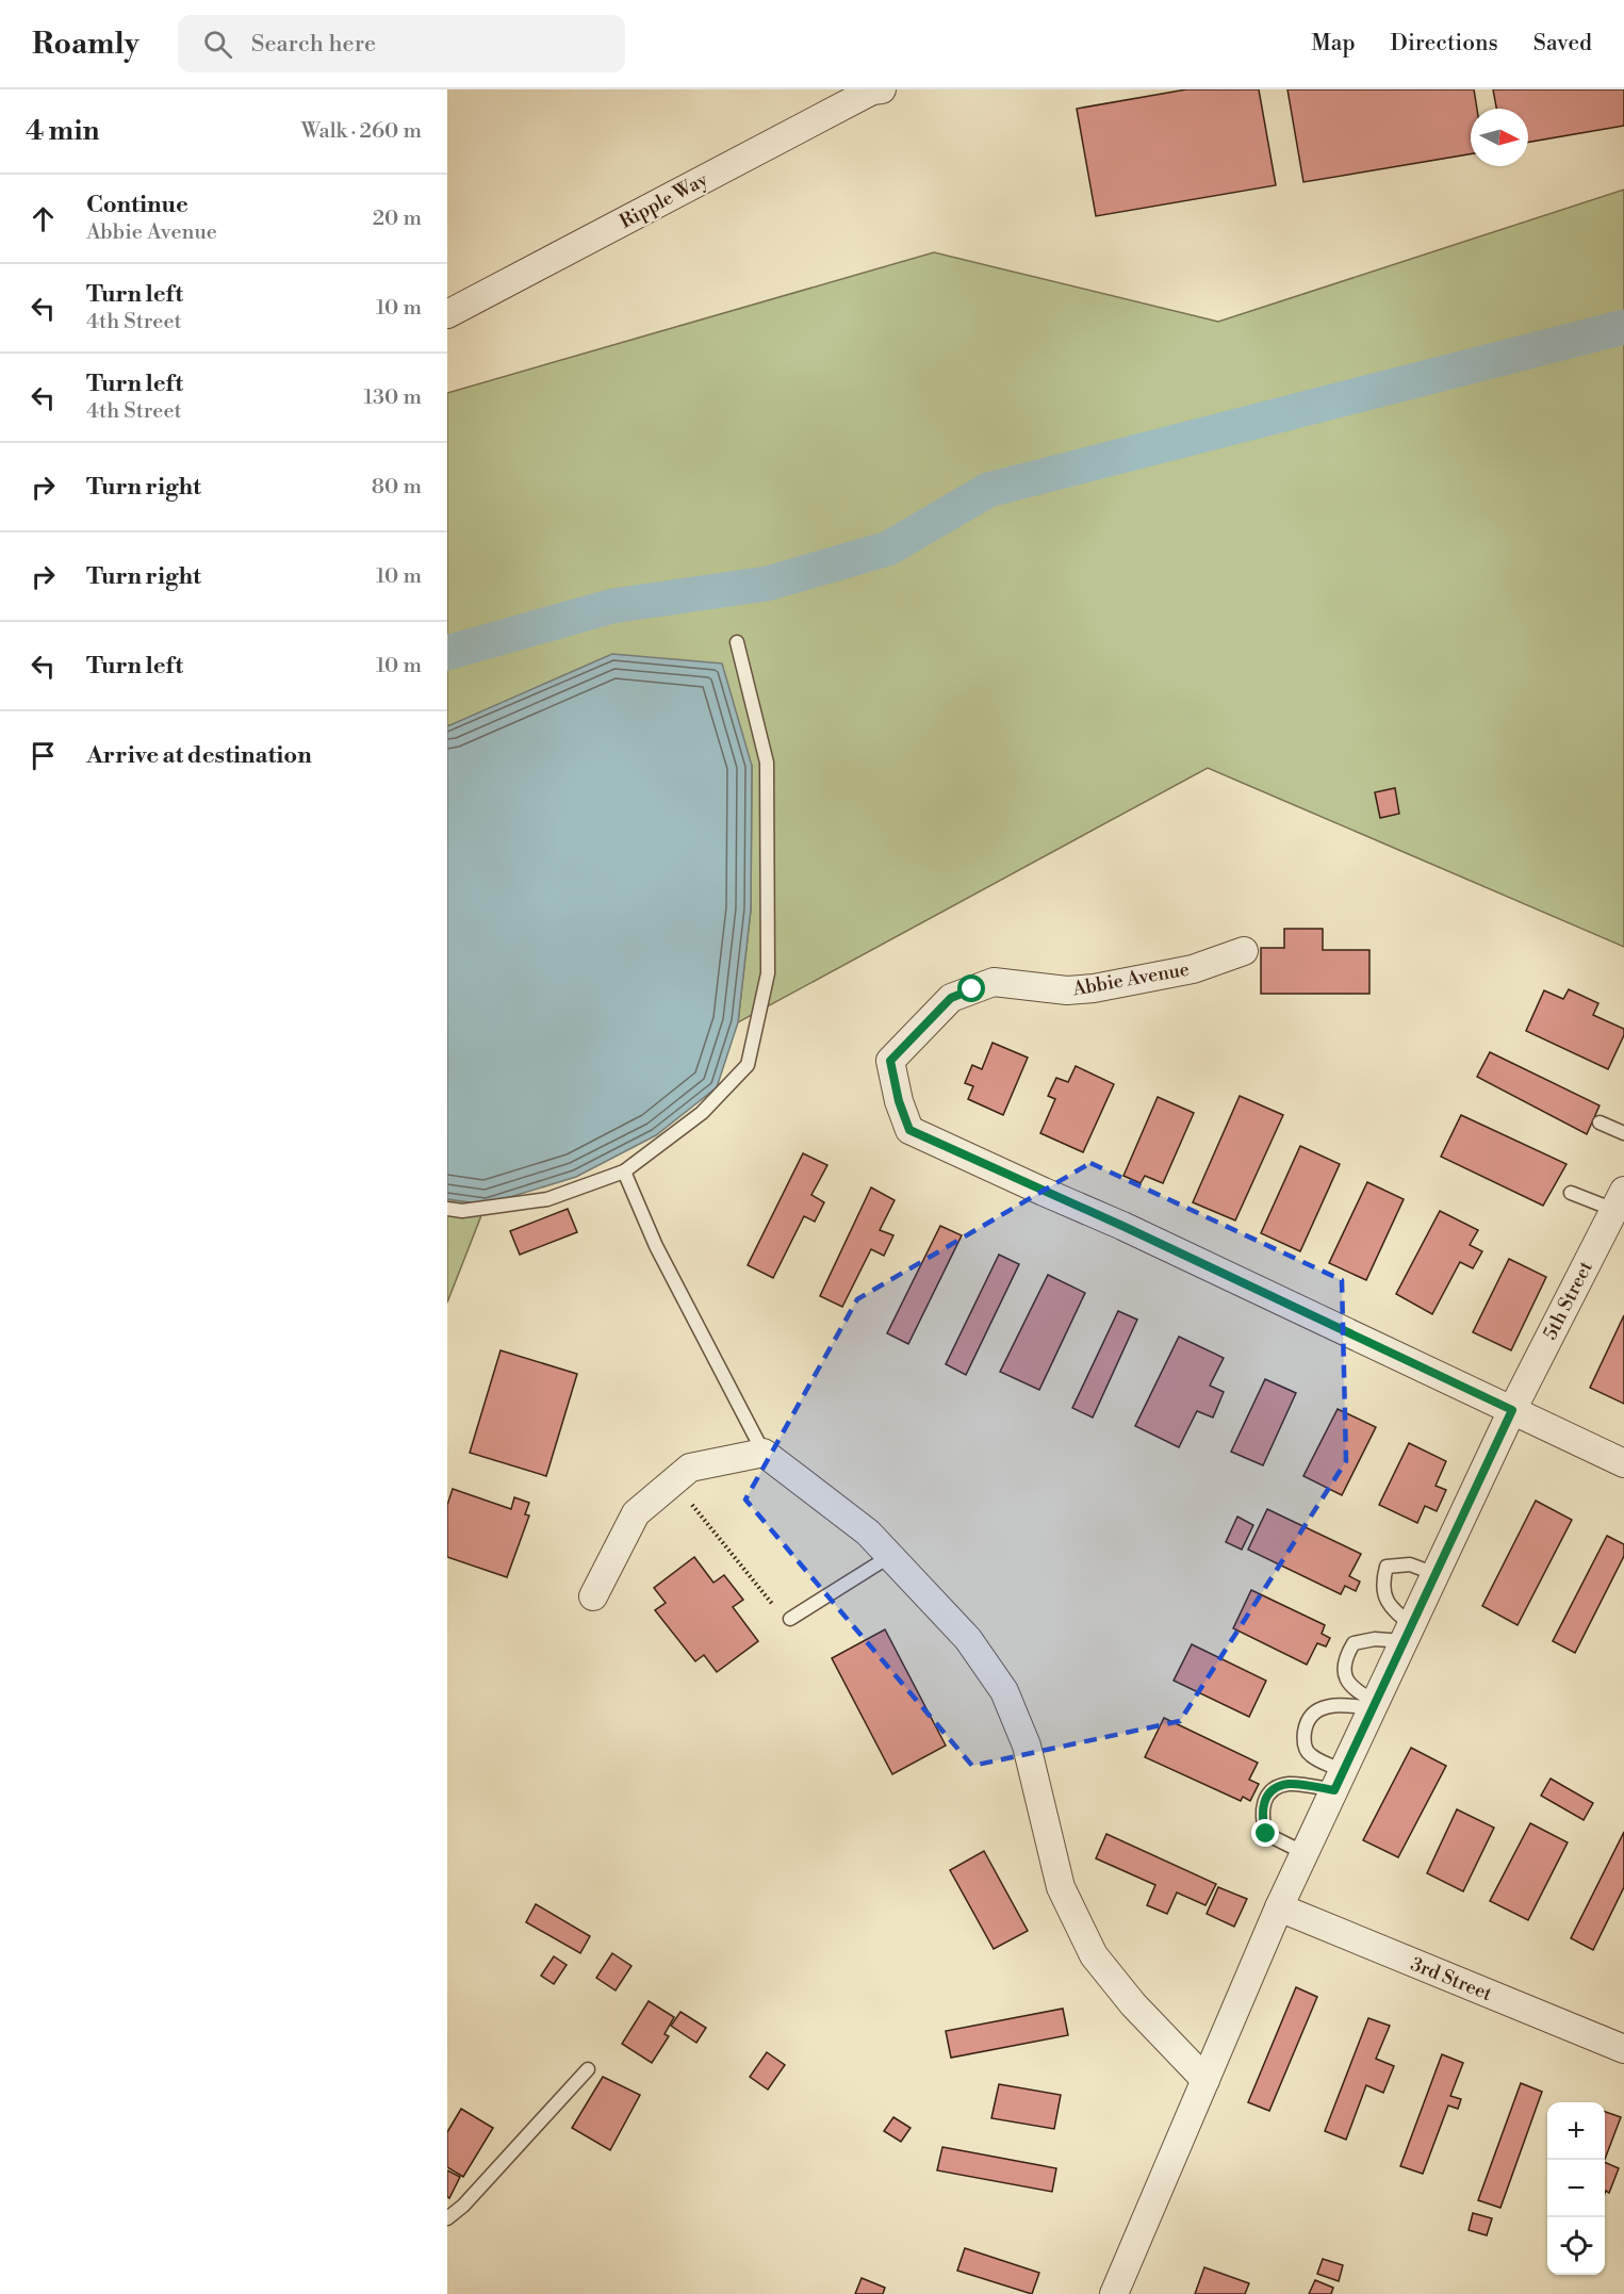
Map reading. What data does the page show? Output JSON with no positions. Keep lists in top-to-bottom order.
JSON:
{
  "streets": {
    "street": [
      "Ripple Way",
      "Abbie Avenue",
      "5th Street",
      "3rd Street"
    ]
  },
  "crossings": [
    ["Abbie Avenue", "5th Street"],
    ["5th Street", "3rd Street"]
  ],
  "north": "right",
  "page": {
    "header": "Roamly",
    "search": "Search here",
    "nav": ["Map", "Directions", "Saved"],
    "heading": ["4 min", "Walk · 260 m"],
    "list": [
      ["Continue", "Abbie Avenue", "20 m"],
      ["Turn left", "4th Street", "10 m"],
      ["Turn left", "4th Street", "130 m"],
      ["Turn right", "80 m"],
      ["Turn right", "10 m"],
      ["Turn left", "10 m"],
      "Arrive at destination"
    ],
    "map_buttons": ["+", "−"]
  }
}
